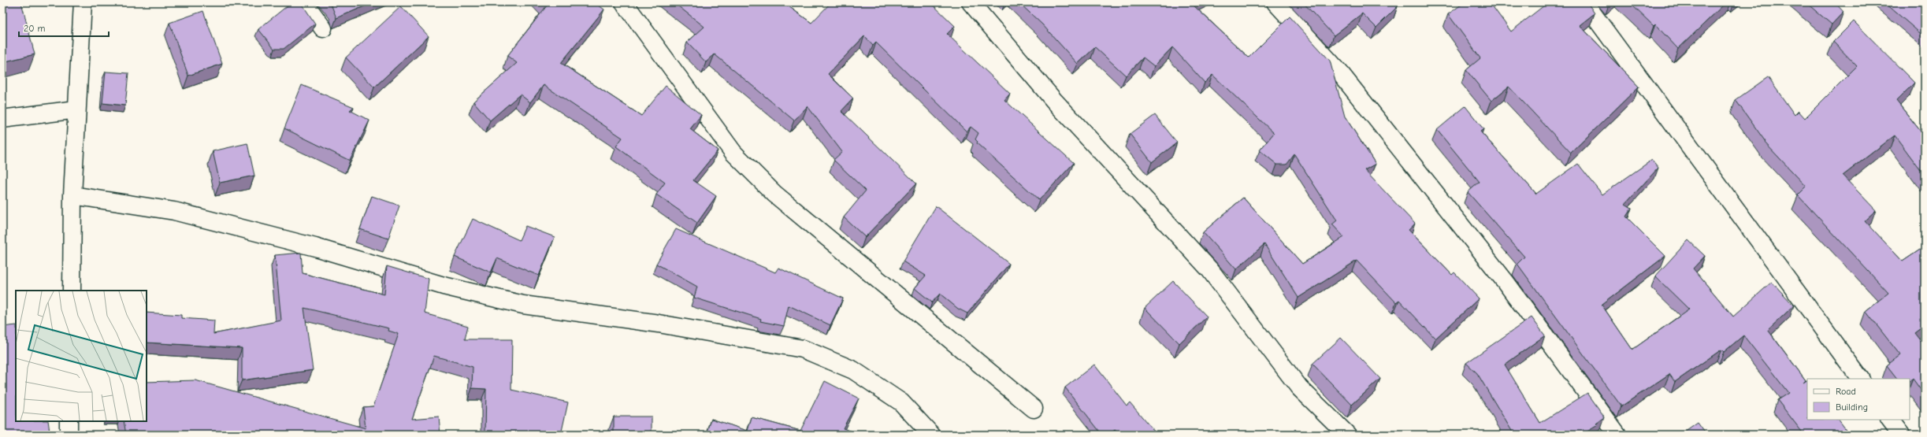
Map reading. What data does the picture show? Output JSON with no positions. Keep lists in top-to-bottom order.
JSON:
{
  "legend": ["Road", "Building"],
  "scale_bar": "20 m"
}
